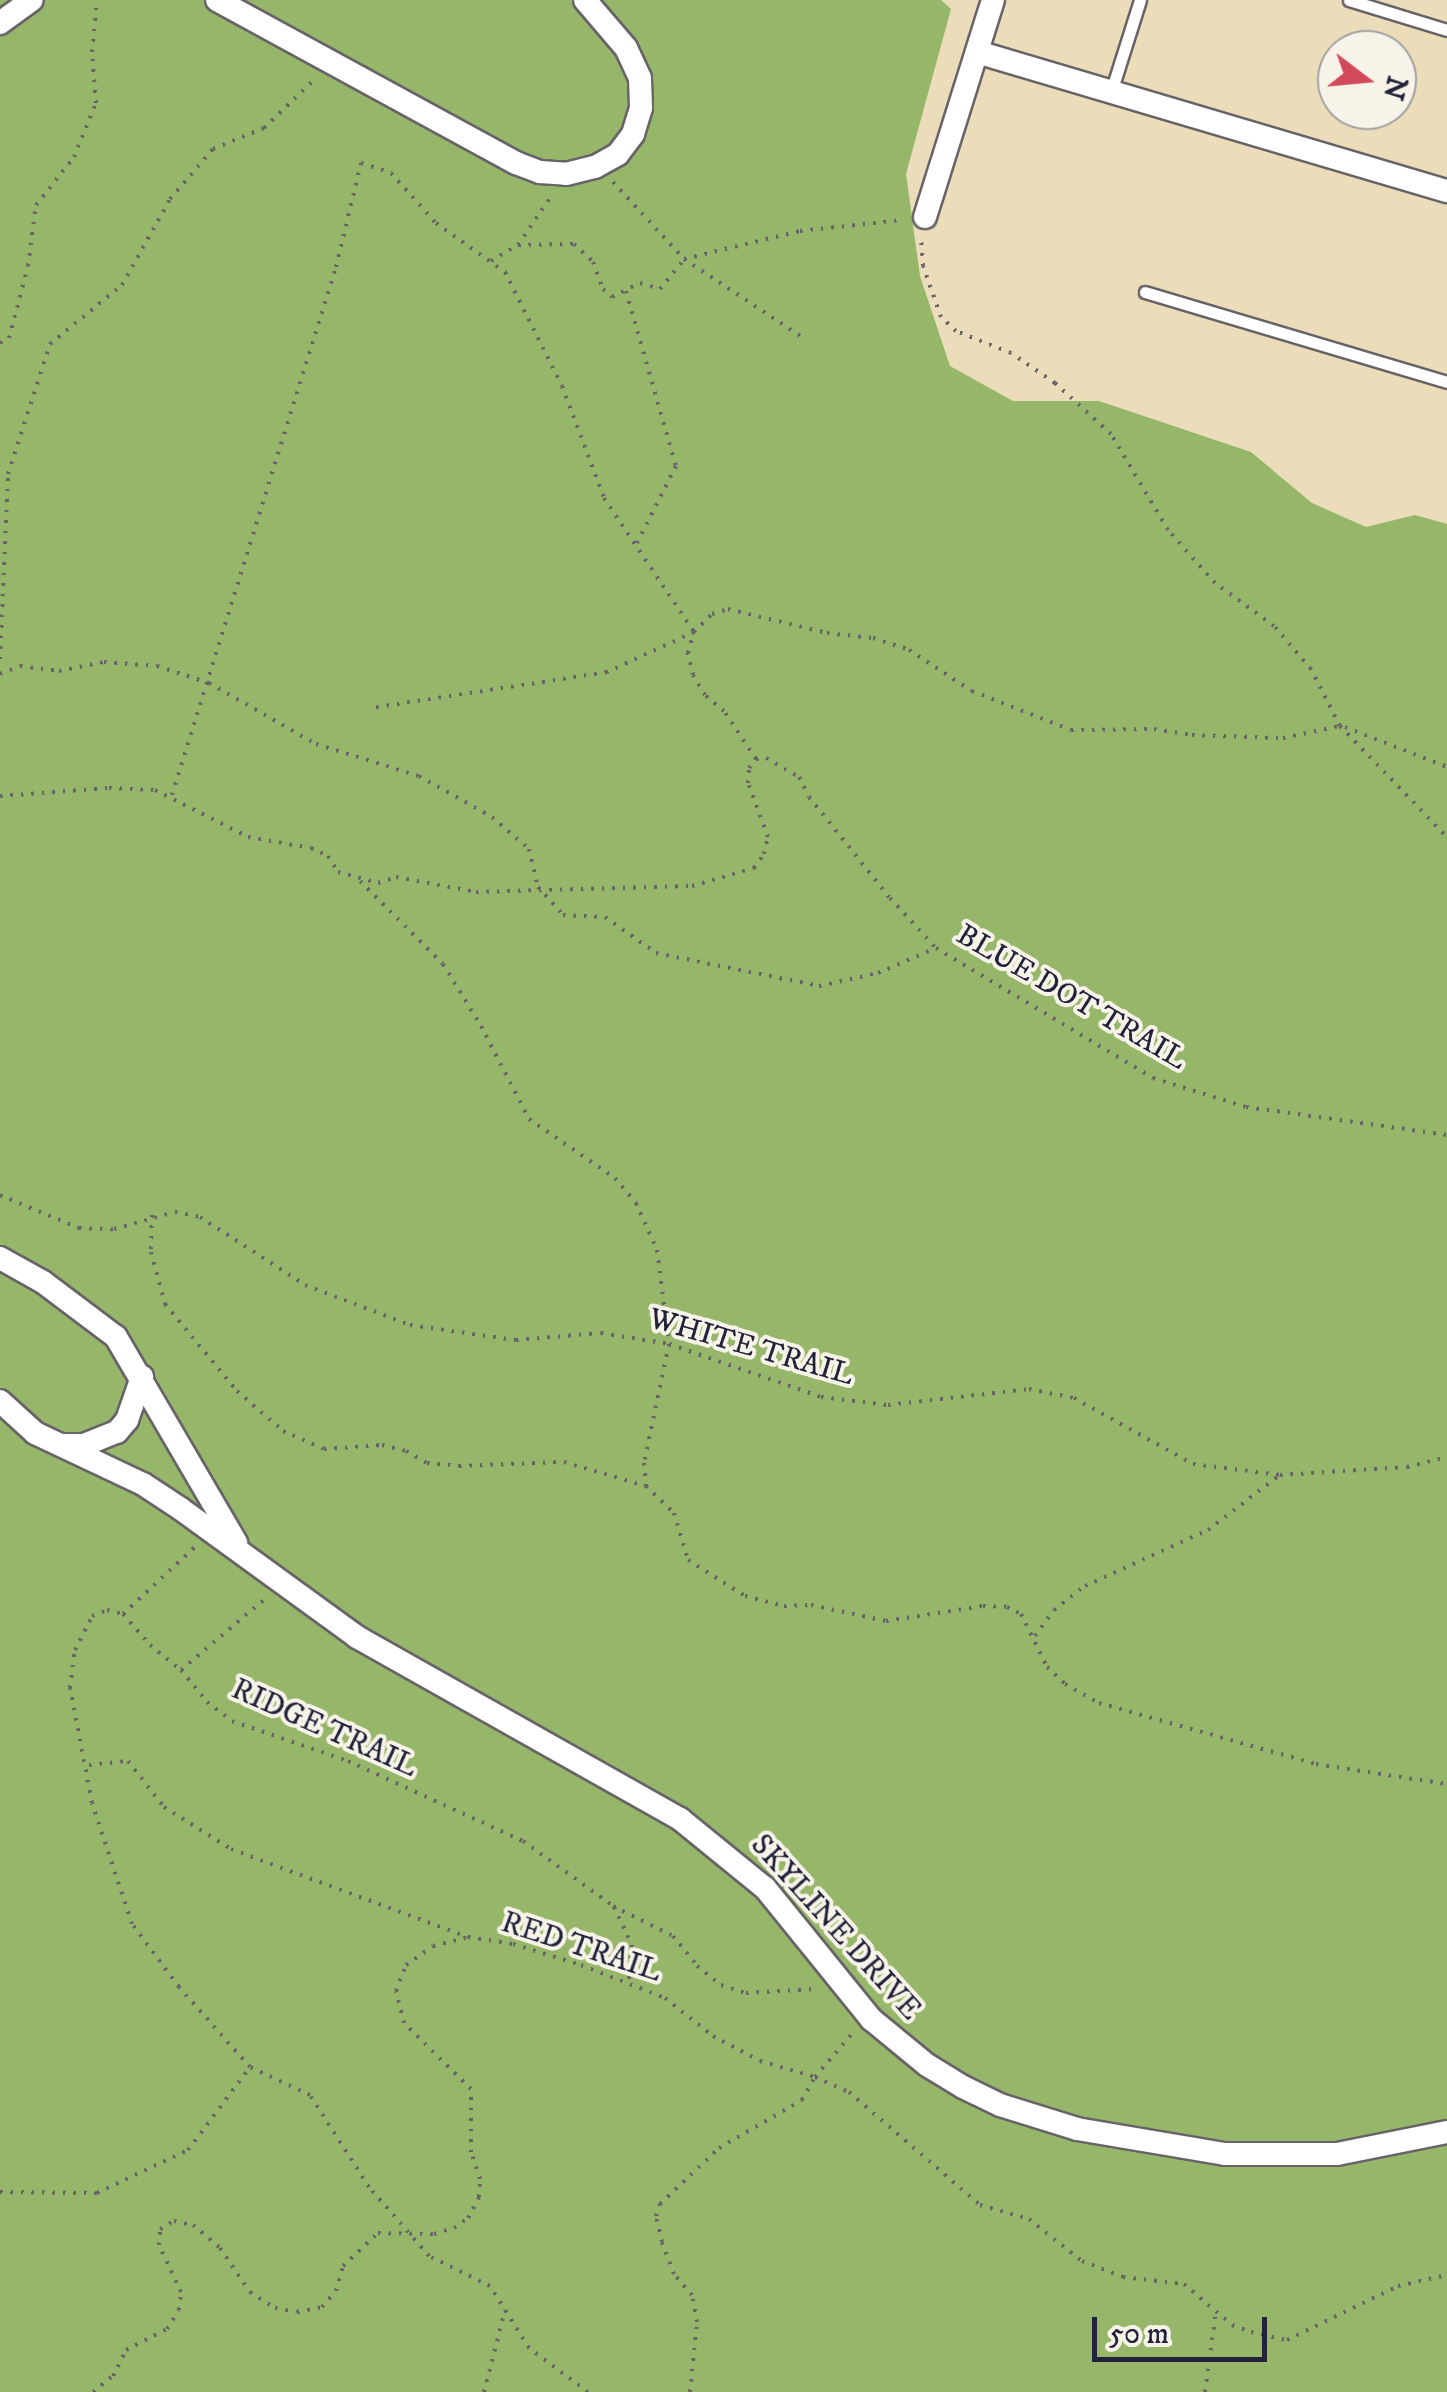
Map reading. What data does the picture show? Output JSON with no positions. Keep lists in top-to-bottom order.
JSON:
{
  "streets": {
    "street": ["SKYLINE DRIVE"],
    "path": [
      "BLUE DOT TRAIL",
      "WHITE TRAIL",
      "RIDGE TRAIL",
      "RED TRAIL"
    ]
  },
  "crossings": [
    ["RIDGE TRAIL", "SKYLINE DRIVE"]
  ],
  "scale_bar": "50 m",
  "north": "right"
}
